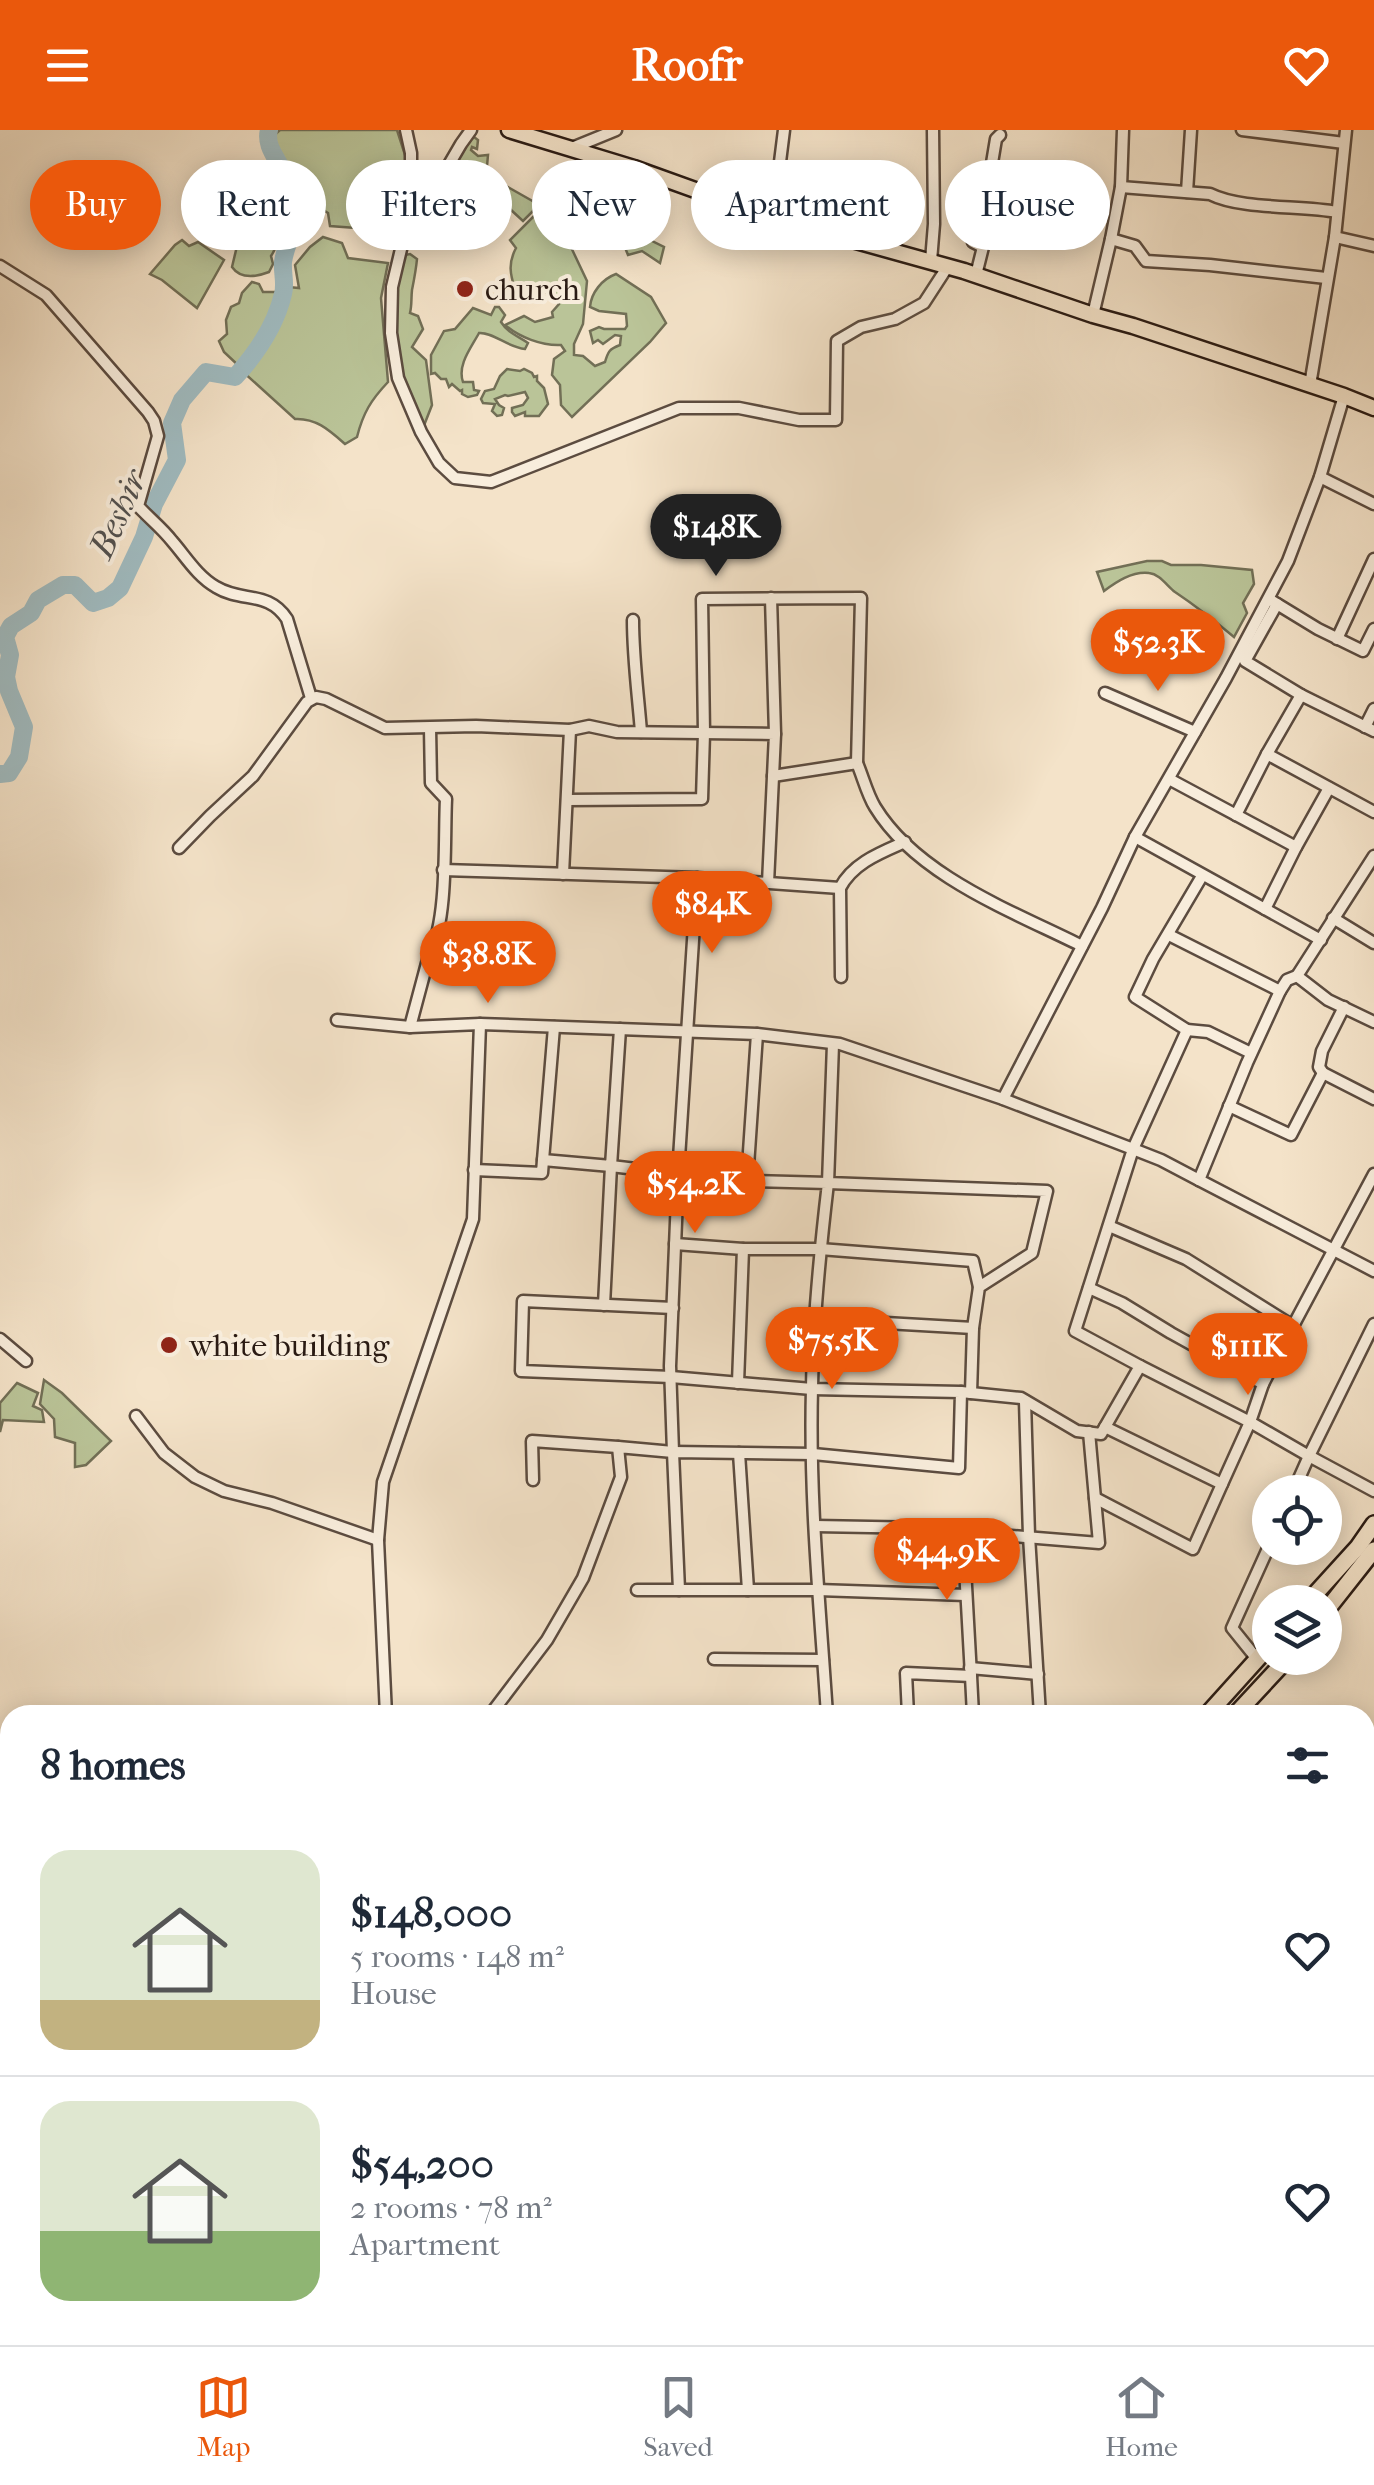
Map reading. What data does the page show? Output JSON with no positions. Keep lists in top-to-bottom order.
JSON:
{
  "water": ["Beshir"],
  "places": ["church", "white building"],
  "page": {
    "header": "Roofr",
    "chip": [
      "Buy",
      "Rent",
      "Filters",
      "New",
      "Apartment",
      "House"
    ],
    "price": [
      "$148K",
      "$52.3K",
      "$84K",
      "$38.8K",
      "$54.2K",
      "$75.5K",
      "$111K",
      "$44.9K"
    ],
    "heading": "8 homes",
    "list": [
      {
        "name": "$148,000",
        "note": "5 rooms · 148 m² · House"
      },
      {
        "name": "$54,200",
        "note": "2 rooms · 78 m² · Apartment"
      }
    ],
    "tabs": ["Map", "Saved", "Home"]
  }
}
